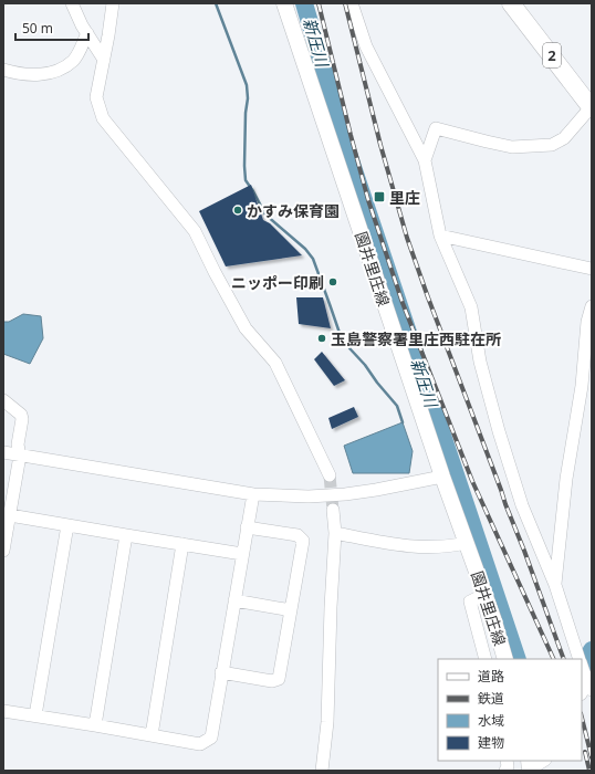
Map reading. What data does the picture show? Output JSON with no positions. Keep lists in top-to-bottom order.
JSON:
{
  "streets": {
    "highway": ["2"],
    "main road": ["園井里庄線"]
  },
  "water": ["新圧川"],
  "places": {
    "transit": ["里庄"],
    "other": ["かすみ保育園", "ニッポー印刷", "玉島警察署里庄西駐在所"]
  },
  "legend": [
    "道路",
    "鉄道",
    "水域",
    "建物"
  ],
  "scale_bar": "50 m"
}
